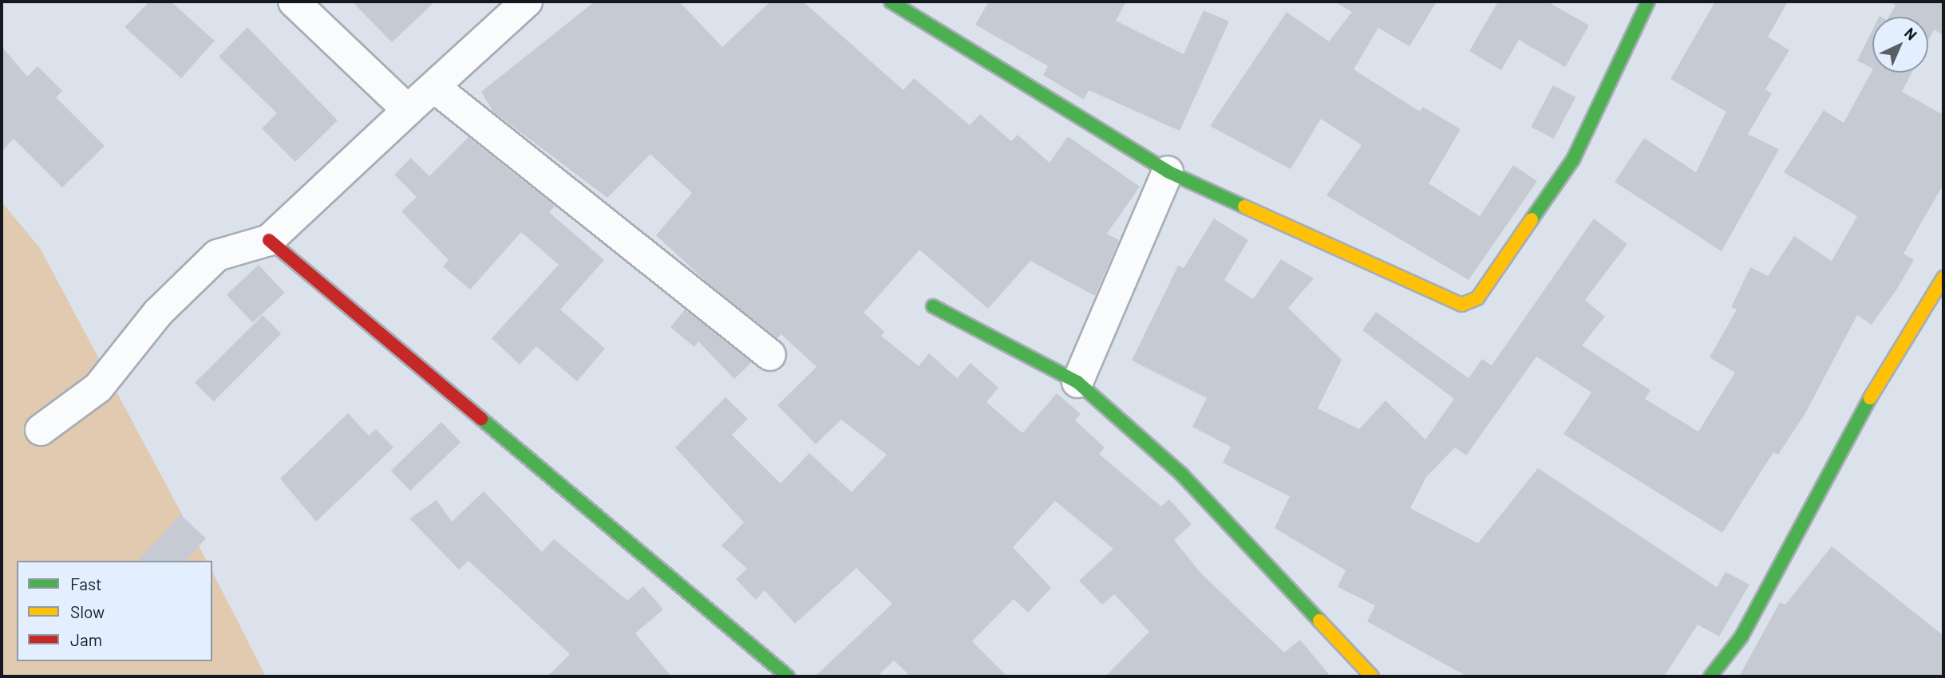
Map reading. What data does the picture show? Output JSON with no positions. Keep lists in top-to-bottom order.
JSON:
{
  "legend": ["Fast", "Slow", "Jam"],
  "north": "top right"
}
